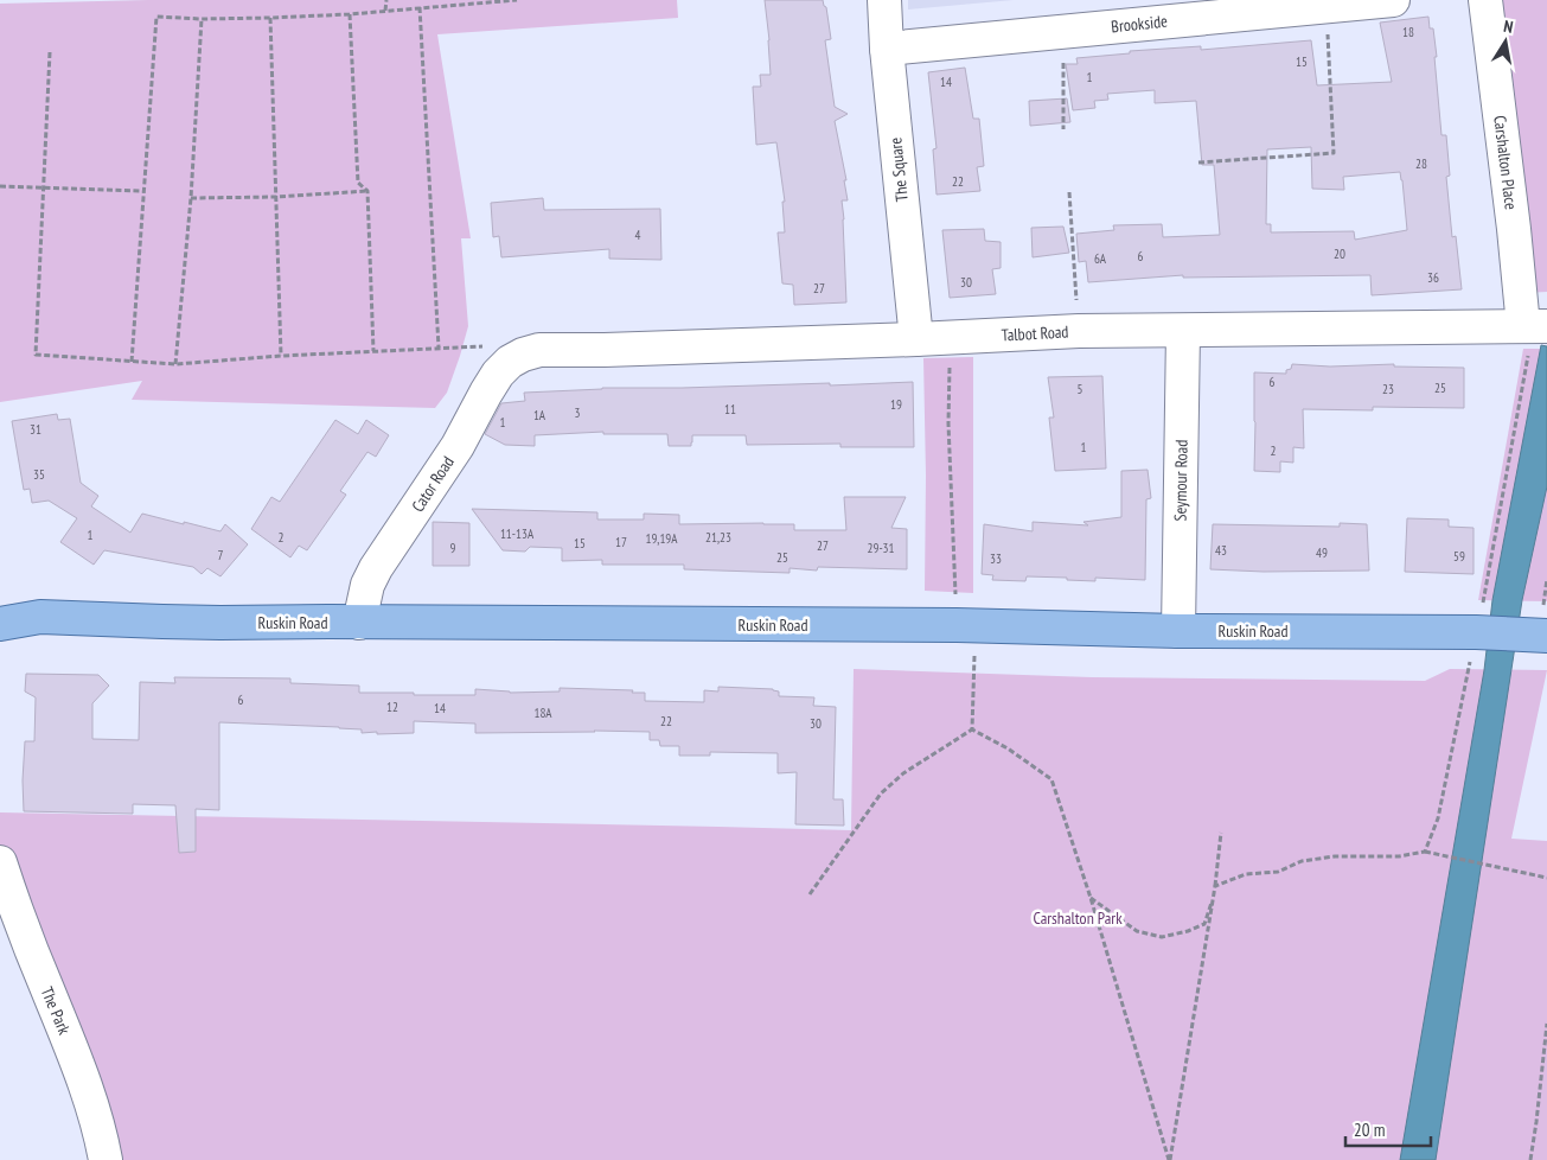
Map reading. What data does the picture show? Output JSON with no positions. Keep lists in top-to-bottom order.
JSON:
{
  "streets": {
    "main road": ["Ruskin Road"],
    "street": [
      "Brookside",
      "Carshalton Place",
      "The Square",
      "Talbot Road",
      "Seymour Road",
      "Cator Road",
      "The Park"
    ]
  },
  "crossings": [
    ["Brookside", "The Square"],
    ["Carshalton Place", "Talbot Road"],
    ["The Square", "Talbot Road"],
    ["Talbot Road", "Seymour Road"],
    ["Talbot Road", "Cator Road"],
    ["Seymour Road", "Ruskin Road"],
    ["Cator Road", "Ruskin Road"]
  ],
  "parks": ["Carshalton Park"],
  "house_numbers": [
    "18",
    "15",
    "1",
    "14",
    "28",
    "22",
    "4",
    "20",
    "6",
    "6A",
    "36",
    "30",
    "27",
    "6",
    "25",
    "5",
    "23",
    "19",
    "11",
    "3",
    "1A",
    "1",
    "31",
    "1",
    "2",
    "35",
    "11-13A",
    "1",
    "2",
    "21,23",
    "19,19A",
    "17",
    "15",
    "27",
    "9",
    "29-31",
    "43",
    "49",
    "7",
    "59",
    "25",
    "33",
    "6",
    "12",
    "14",
    "18A",
    "22",
    "30"
  ],
  "scale_bar": "20 m",
  "north": "top"
}
